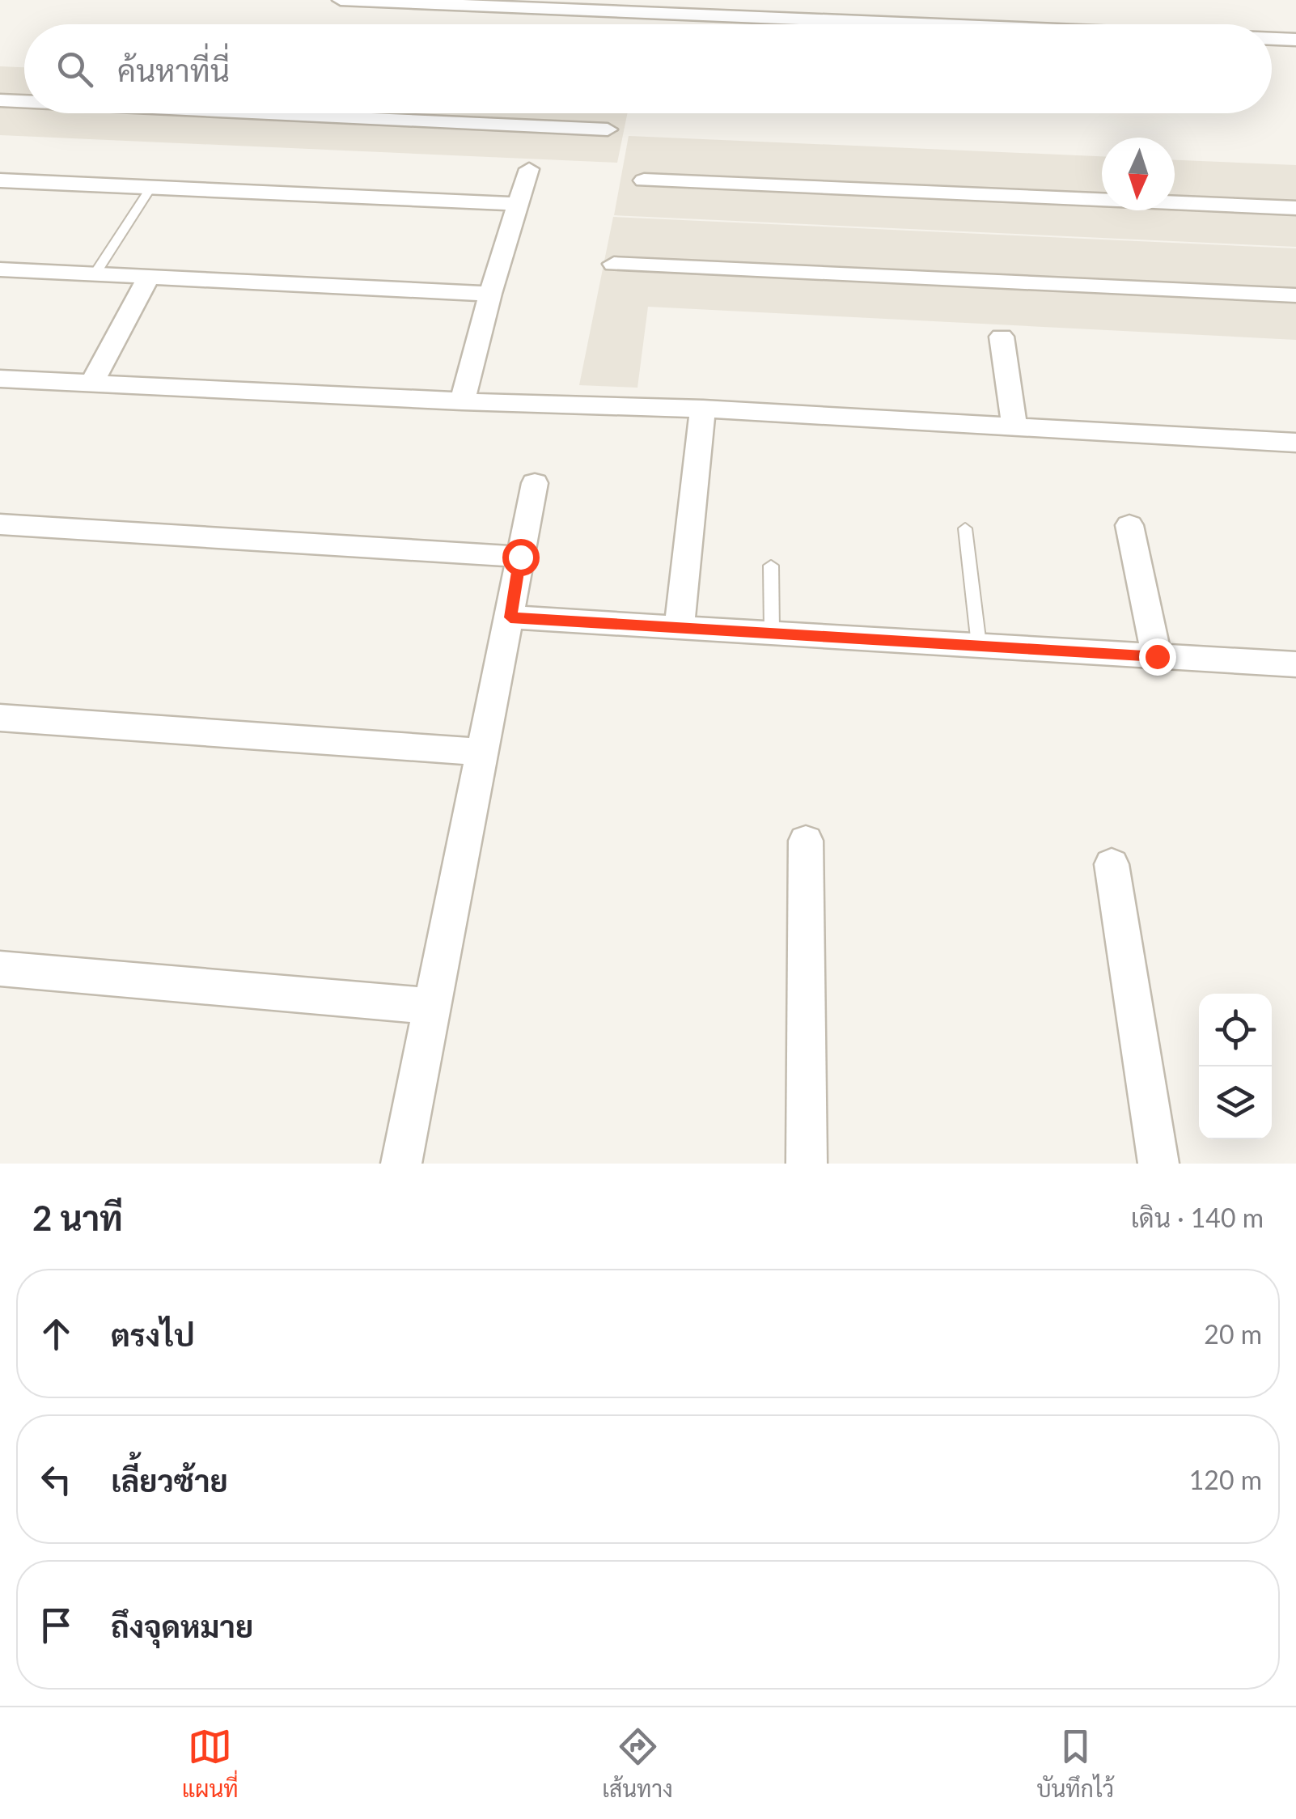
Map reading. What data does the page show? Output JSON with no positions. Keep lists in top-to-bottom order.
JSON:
{
  "north": "bottom",
  "page": {
    "search": "ค้นหาที่นี่",
    "heading": ["2 นาที", "เดิน · 140 m"],
    "list": [
      ["ตรงไป", "20 m"],
      ["เลี้ยวซ้าย", "120 m"],
      "ถึงจุดหมาย"
    ],
    "nav": ["แผนที่", "เส้นทาง", "บันทึกไว้"]
  }
}
